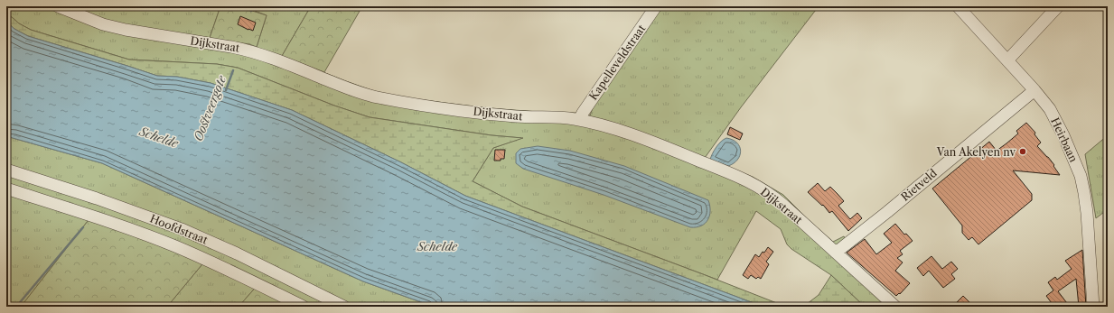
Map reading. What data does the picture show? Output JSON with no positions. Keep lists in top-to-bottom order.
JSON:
{
  "streets": {
    "street": [
      "Dijkstraat",
      "Kapelleveldstraat",
      "Heirbaan",
      "Rietveld",
      "Hoofdstraat"
    ]
  },
  "crossings": [
    ["Dijkstraat", "Kapelleveldstraat"],
    ["Dijkstraat", "Rietveld"],
    ["Heirbaan", "Rietveld"]
  ],
  "water": ["Oostveergote", "Schelde"],
  "places": ["Van Akelyen nv"]
}
